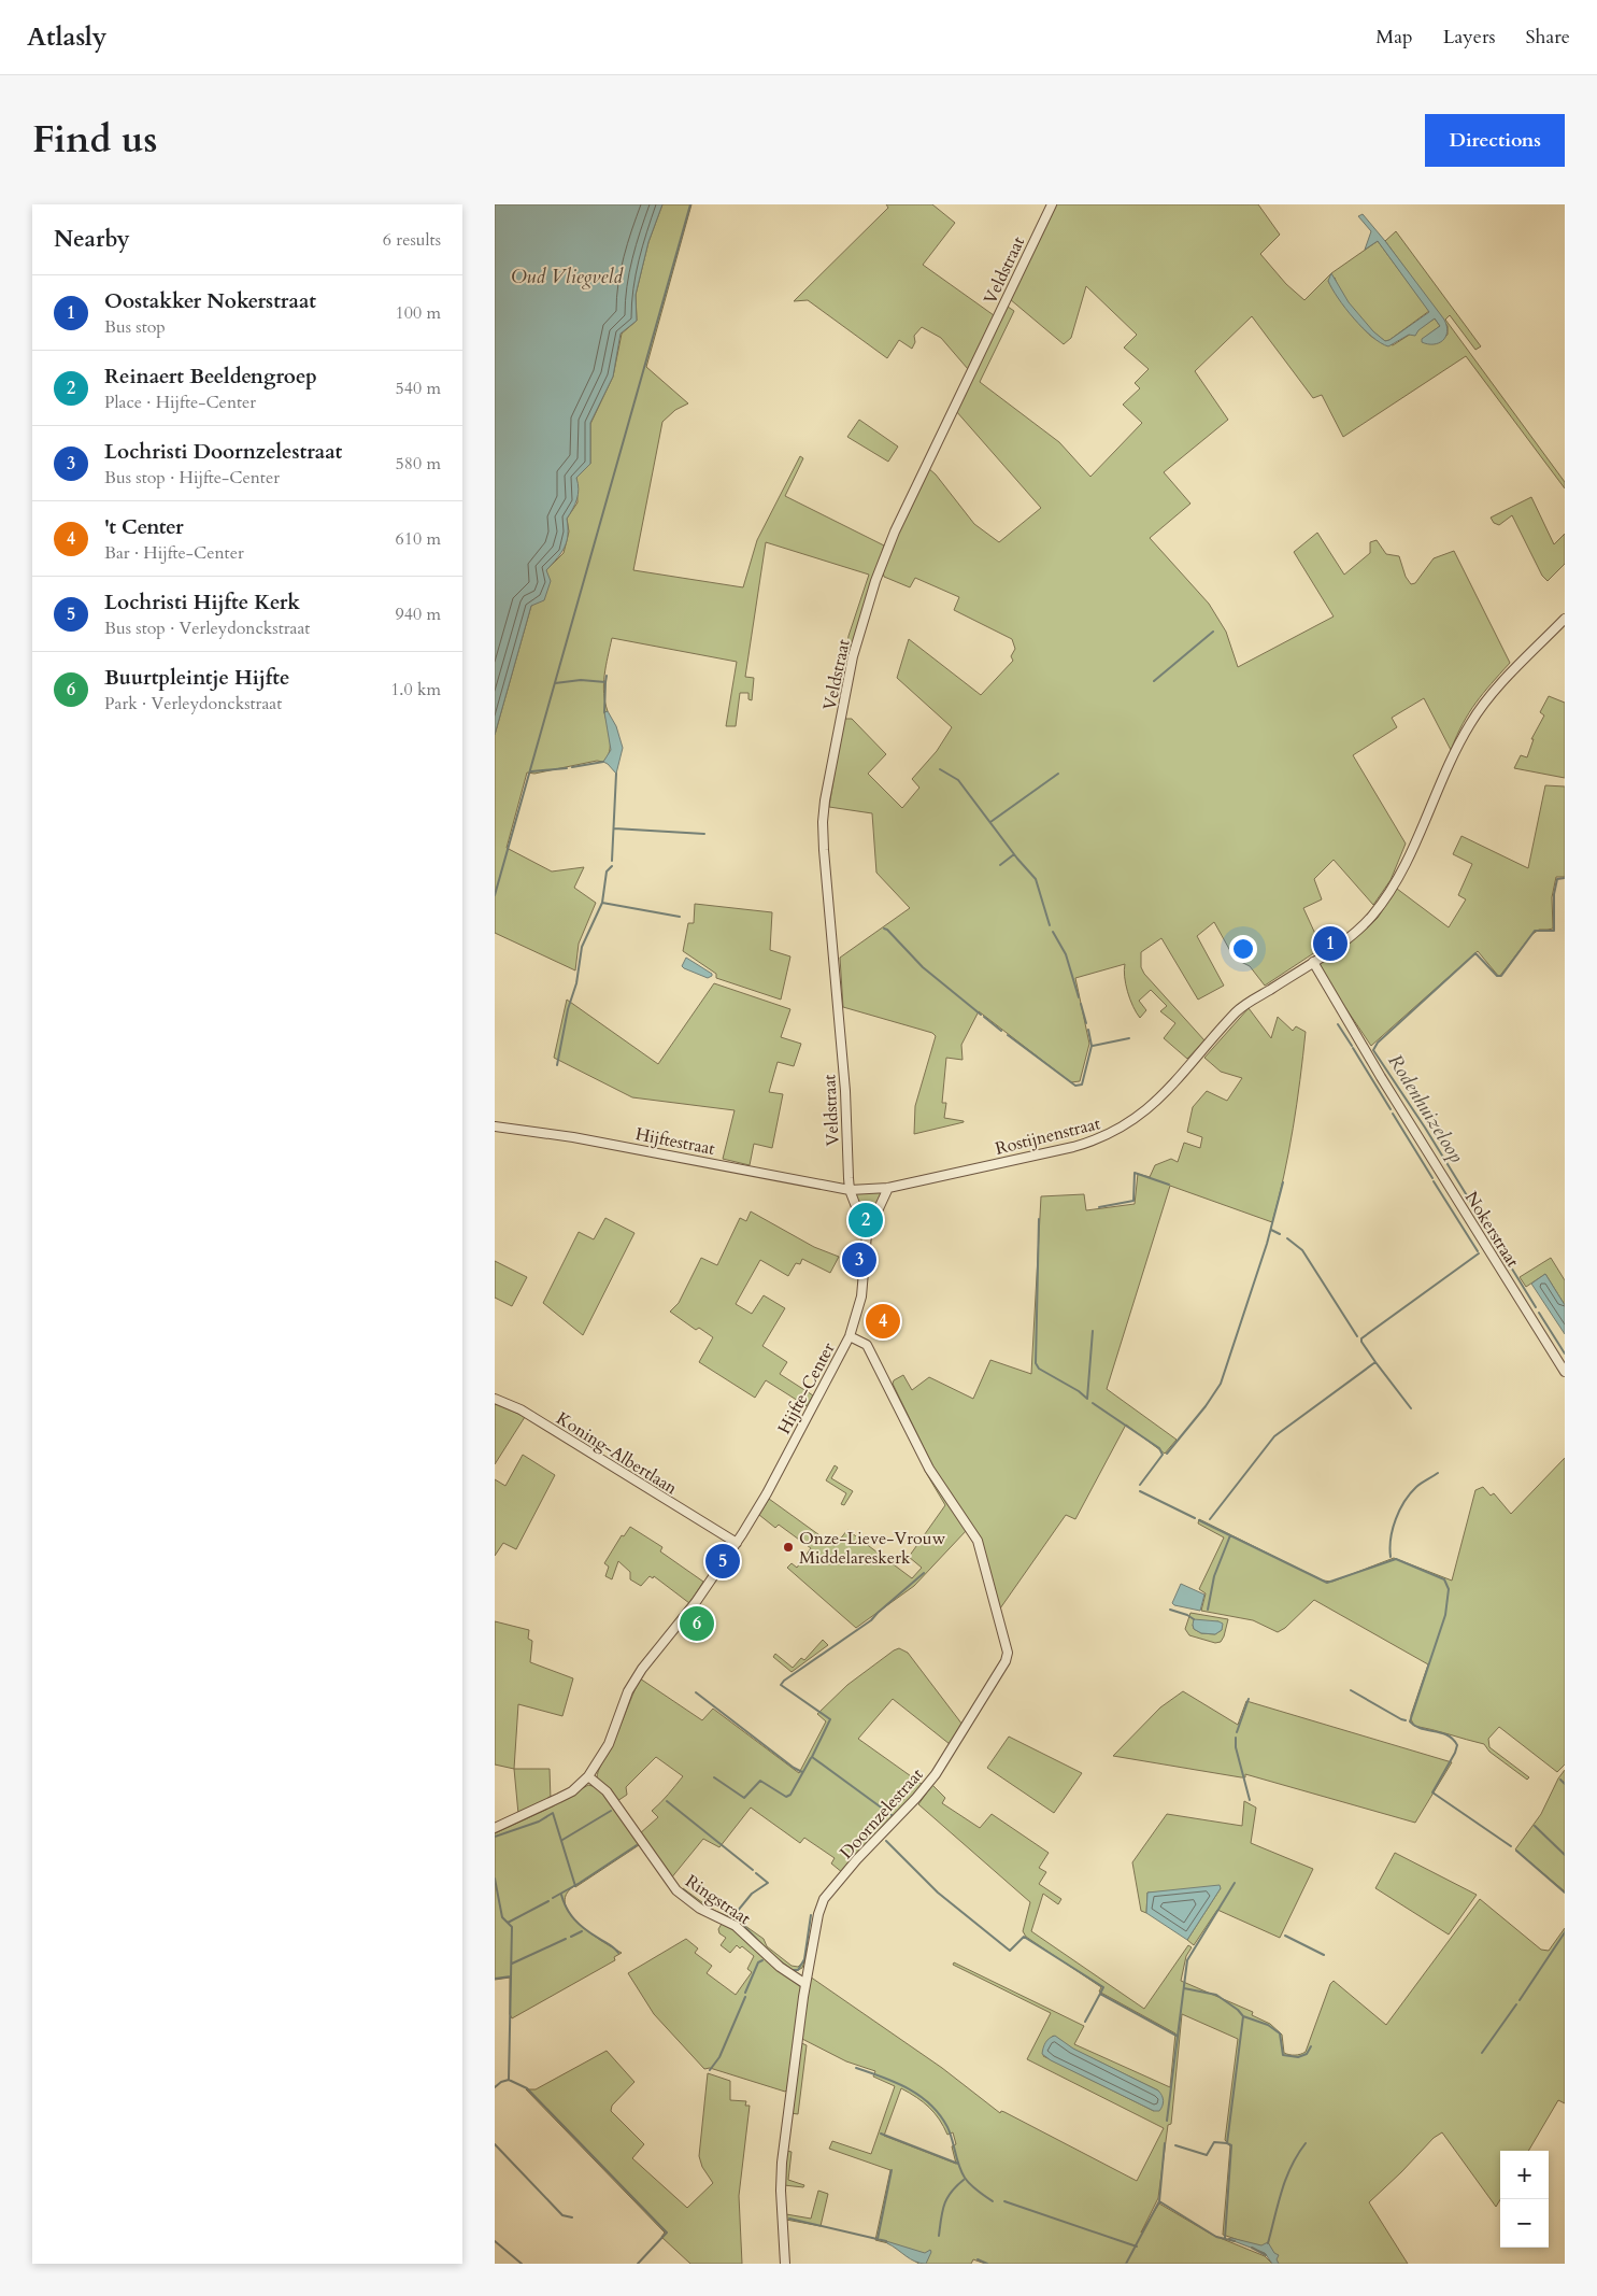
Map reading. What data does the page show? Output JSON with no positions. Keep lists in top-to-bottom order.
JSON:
{
  "streets": {
    "street": [
      "Veldstraat",
      "Rostijnenstraat",
      "Hijftestraat",
      "Nokerstraat",
      "Hijfte-Center",
      "Koning-Albertlaan",
      "Doornzelestraat",
      "Ringstraat"
    ]
  },
  "crossings": [
    ["Veldstraat", "Rostijnenstraat"],
    ["Veldstraat", "Hijftestraat"],
    ["Veldstraat", "Hijfte-Center"],
    ["Rostijnenstraat", "Hijftestraat"],
    ["Rostijnenstraat", "Nokerstraat"],
    ["Rostijnenstraat", "Hijfte-Center"],
    ["Hijftestraat", "Hijfte-Center"],
    ["Hijfte-Center", "Koning-Albertlaan"],
    ["Hijfte-Center", "Doornzelestraat"],
    ["Hijfte-Center", "Ringstraat"],
    ["Doornzelestraat", "Ringstraat"]
  ],
  "water": ["Oud Vliegveld", "Rodenhuizeloop"],
  "places": ["Onze-Lieve-Vrouw Middelareskerk"],
  "page": {
    "header": "Atlasly",
    "nav": ["Map", "Layers", "Share"],
    "title": "Find us",
    "buttons": "Directions",
    "heading": ["Nearby", "6 results"],
    "list": [
      {
        "mark": "1",
        "name": "Oostakker Nokerstraat",
        "note": "Bus stop",
        "value": "100 m"
      },
      {
        "mark": "2",
        "name": "Reinaert Beeldengroep",
        "note": "Place · Hijfte-Center",
        "value": "540 m"
      },
      {
        "mark": "3",
        "name": "Lochristi Doornzelestraat",
        "note": "Bus stop · Hijfte-Center",
        "value": "580 m"
      },
      {
        "mark": "4",
        "name": "'t Center",
        "note": "Bar · Hijfte-Center",
        "value": "610 m"
      },
      {
        "mark": "5",
        "name": "Lochristi Hijfte Kerk",
        "note": "Bus stop · Verleydonckstraat",
        "value": "940 m"
      },
      {
        "mark": "6",
        "name": "Buurtpleintje Hijfte",
        "note": "Park · Verleydonckstraat",
        "value": "1.0 km"
      }
    ],
    "pins": [
      "1",
      "2",
      "3",
      "4",
      "5",
      "6"
    ],
    "map_buttons": ["+", "−"]
  }
}
